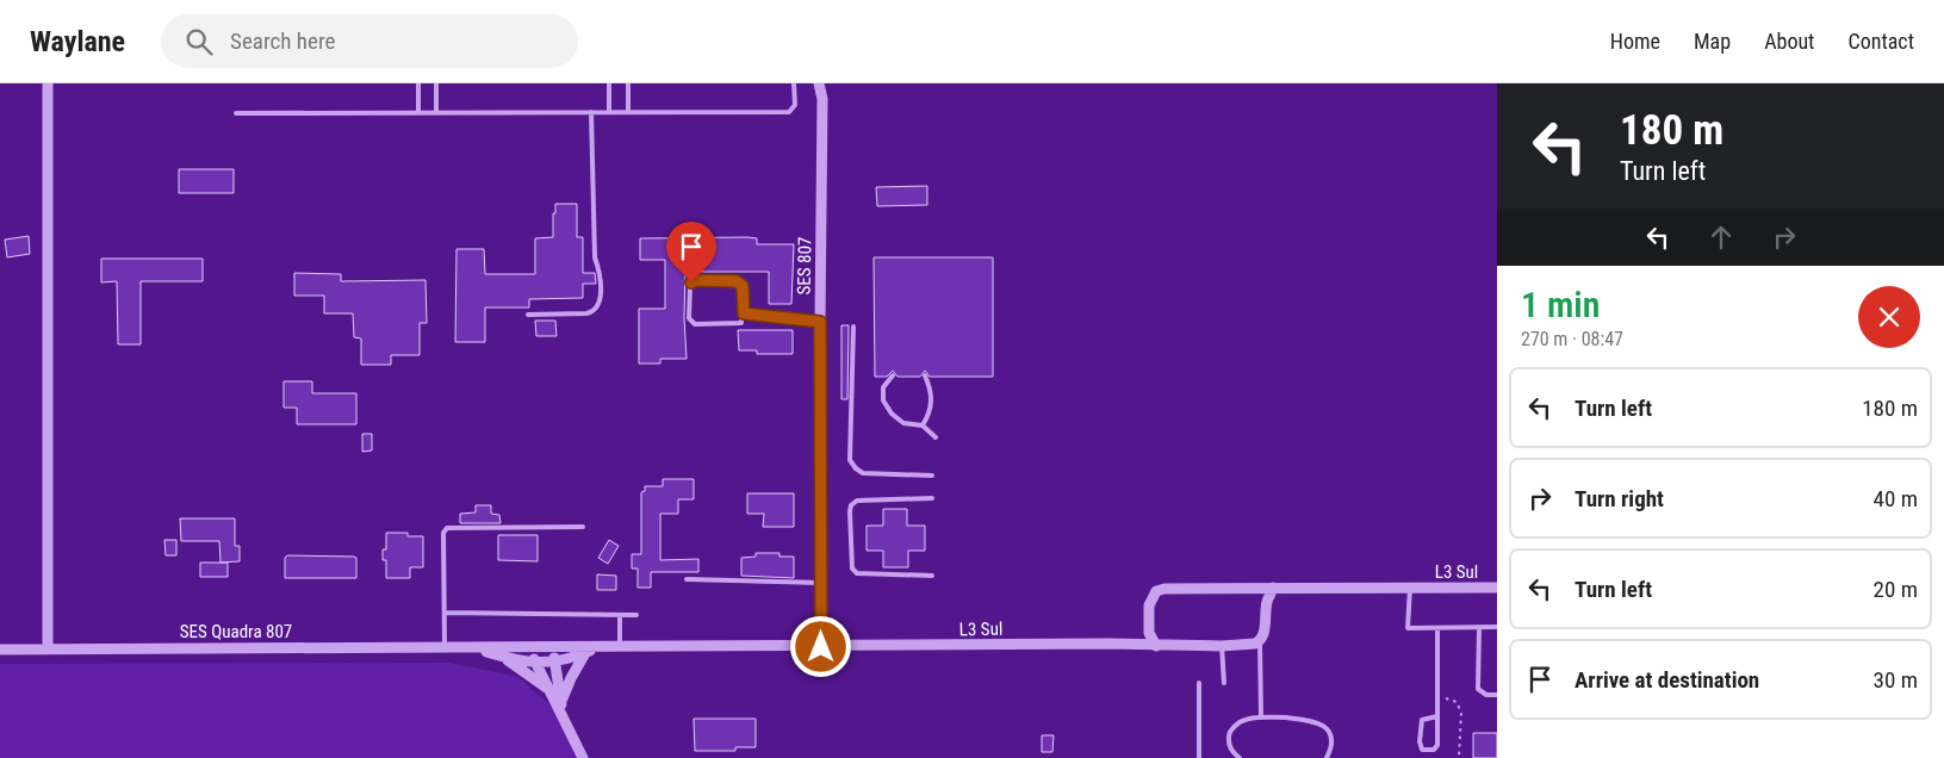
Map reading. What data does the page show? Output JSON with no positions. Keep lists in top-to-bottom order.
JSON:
{
  "streets": {
    "street": ["SES 807", "L3 Sul", "SES Quadra 807"]
  },
  "crossings": [
    ["SES 807", "L3 Sul"],
    ["SES 807", "SES Quadra 807"],
    ["L3 Sul", "SES Quadra 807"]
  ],
  "page": {
    "header": "Waylane",
    "search": "Search here",
    "nav": [
      "Home",
      "Map",
      "About",
      "Contact"
    ],
    "turn": ["180 m", "Turn left"],
    "heading": ["1 min", "270 m · 08:47"],
    "list": [
      {
        "name": "Turn left",
        "value": "180 m"
      },
      {
        "name": "Turn right",
        "value": "40 m"
      },
      {
        "name": "Turn left",
        "value": "20 m"
      },
      {
        "name": "Arrive at destination",
        "value": "30 m"
      }
    ]
  }
}
